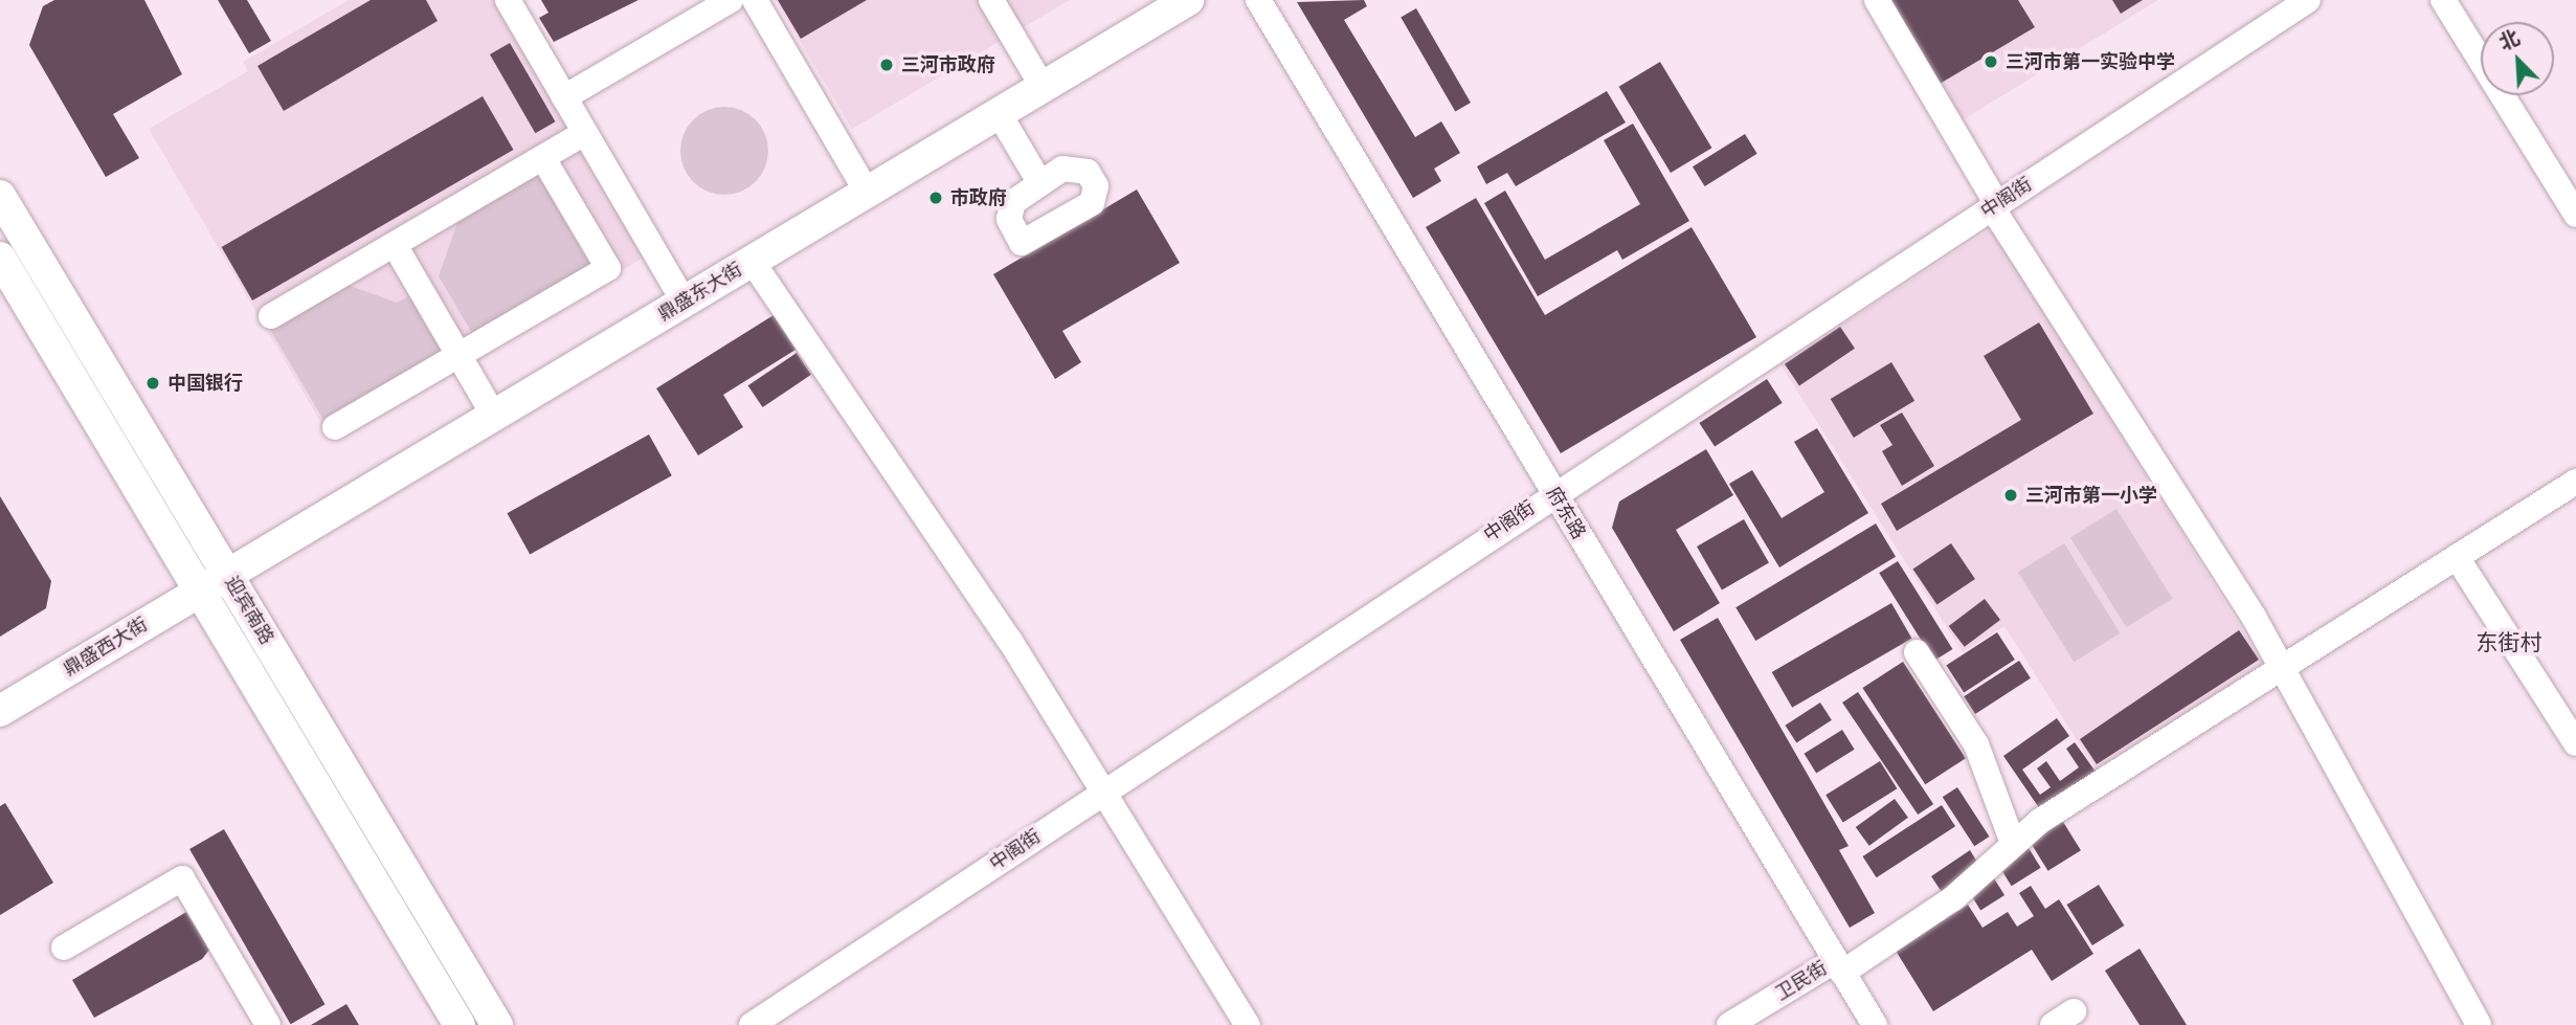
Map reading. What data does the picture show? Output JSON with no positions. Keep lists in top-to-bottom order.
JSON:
{
  "streets": {
    "main road": ["鼎盛东大街", "迎宾南路", "鼎盛西大街"],
    "street": ["中阁街", "府东路", "卫民街"]
  },
  "crossings": [
    ["中阁街", "府东路"],
    ["鼎盛东大街", "迎宾南路"],
    ["鼎盛东大街", "鼎盛西大街"],
    ["府东路", "卫民街"],
    ["迎宾南路", "鼎盛西大街"]
  ],
  "districts": ["东街村"],
  "places": [
    "三河市第一实验中学",
    "三河市政府",
    "市政府",
    "中国银行",
    "三河市第一小学"
  ],
  "north": "top left"
}
